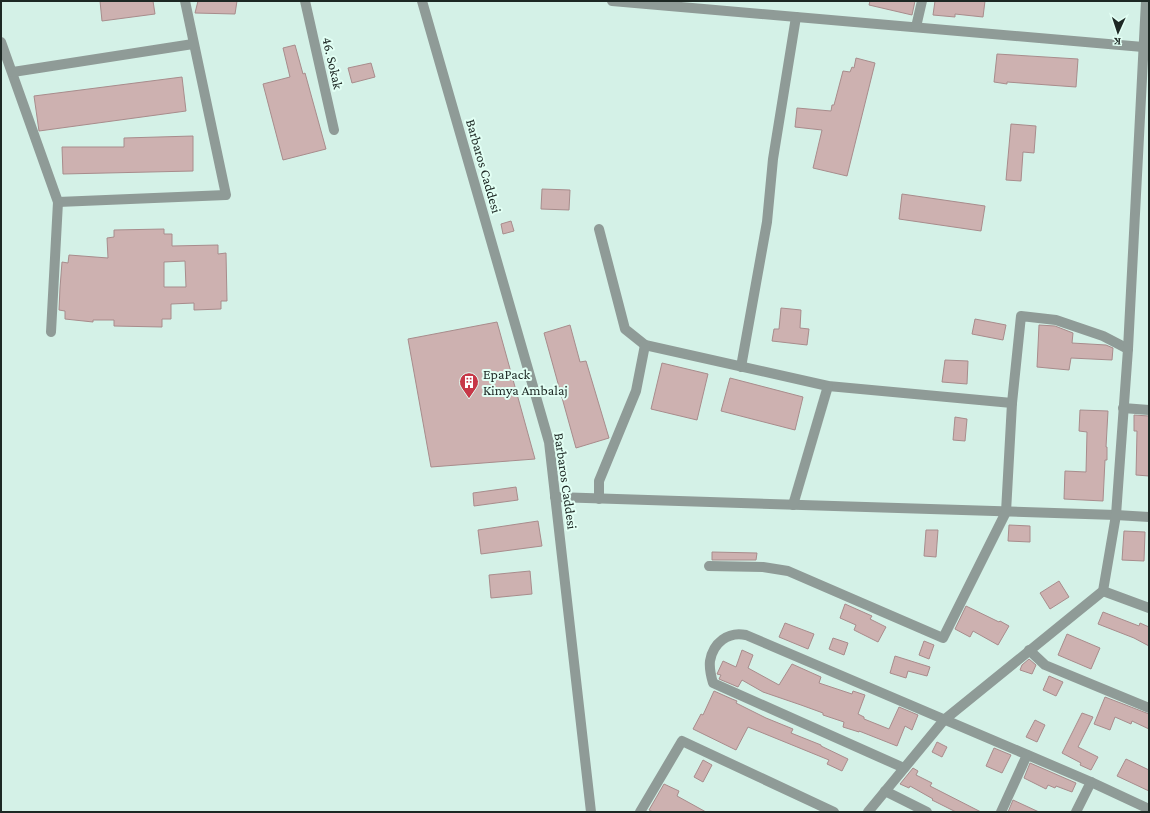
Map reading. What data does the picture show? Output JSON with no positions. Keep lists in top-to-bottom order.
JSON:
{
  "streets": {
    "street": ["46. Sokak", "Barbaros Caddesi"]
  },
  "places": {
    "building": ["EpaPack Kimya Ambalaj"]
  },
  "north": "bottom"
}
